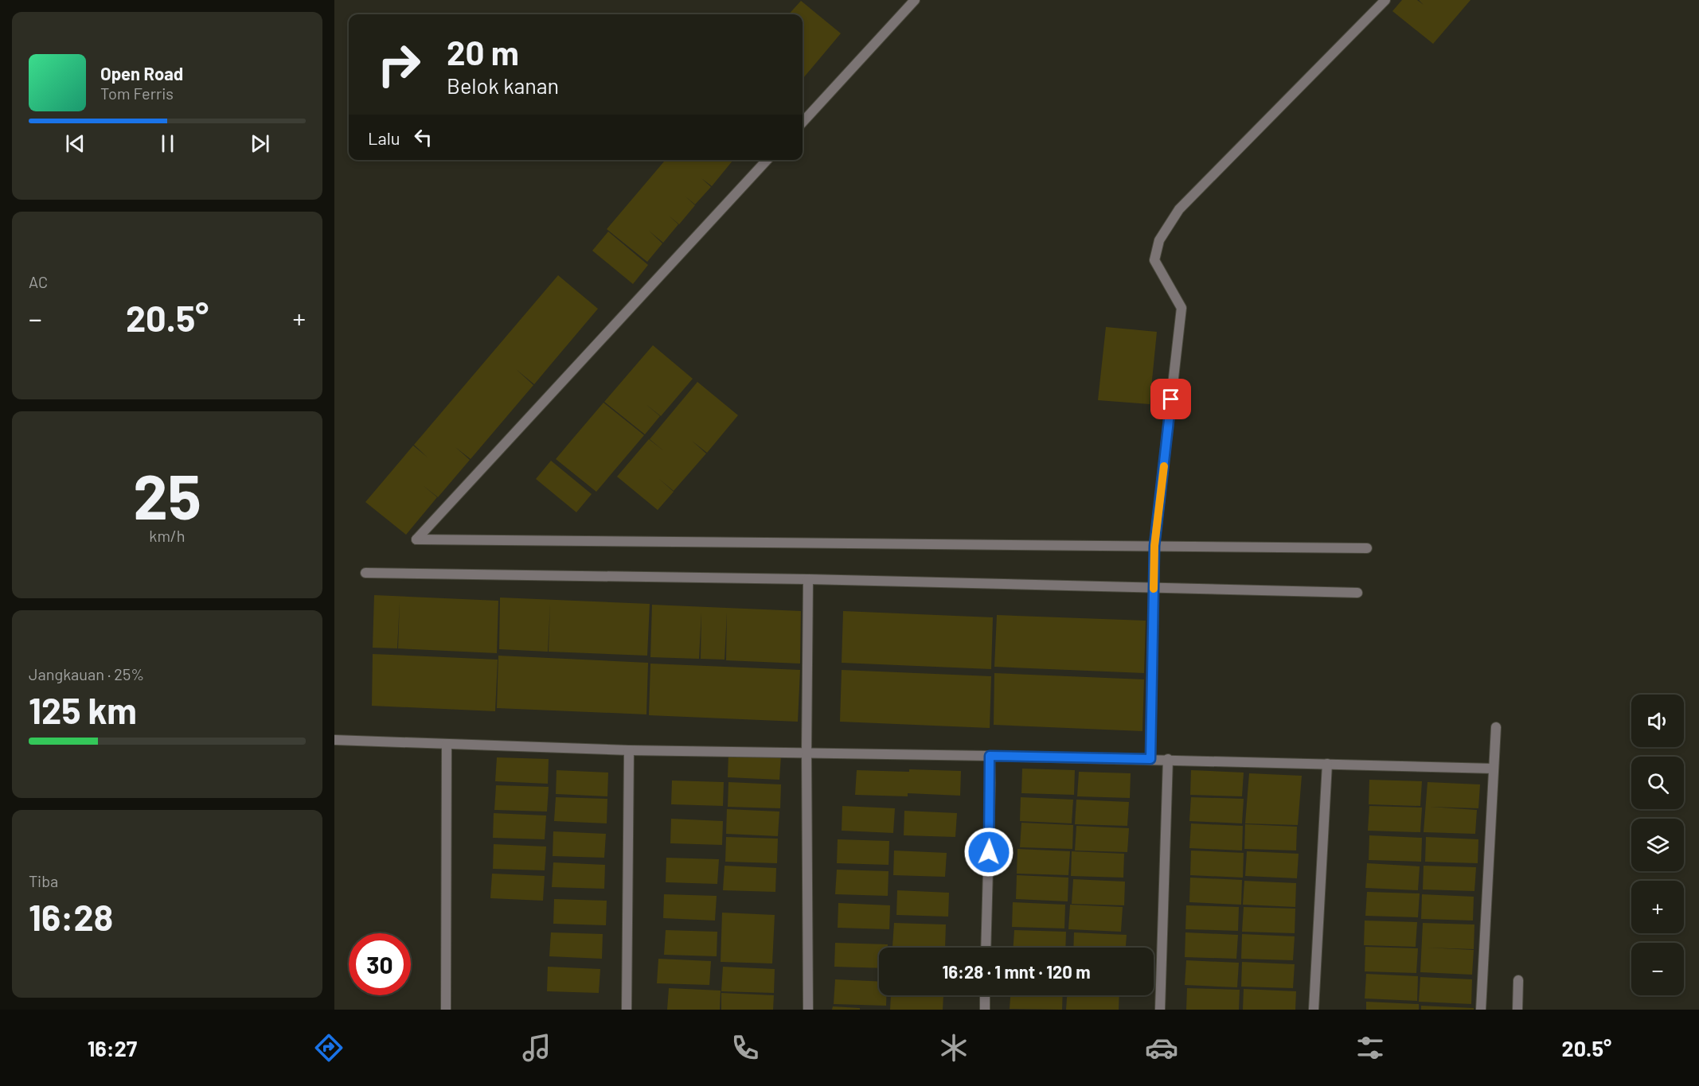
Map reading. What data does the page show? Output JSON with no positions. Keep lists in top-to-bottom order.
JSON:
{
  "page": {
    "turn": ["20 m", "Belok kanan"],
    "song": ["Open Road", "Tom Ferris"],
    "then": "Lalu",
    "tile": [
      "AC",
      ["25", "km/h"],
      ["Jangkauan · 25%", "125 km"],
      ["Tiba", "16:28"]
    ],
    "heat": ["−", "20.5°", "+"],
    "map_buttons": ["+", "−"],
    "limit": "30",
    "trip": "16:28 · 1 mnt · 120 m",
    "tabs": ["16:27", "20.5°"]
  }
}
